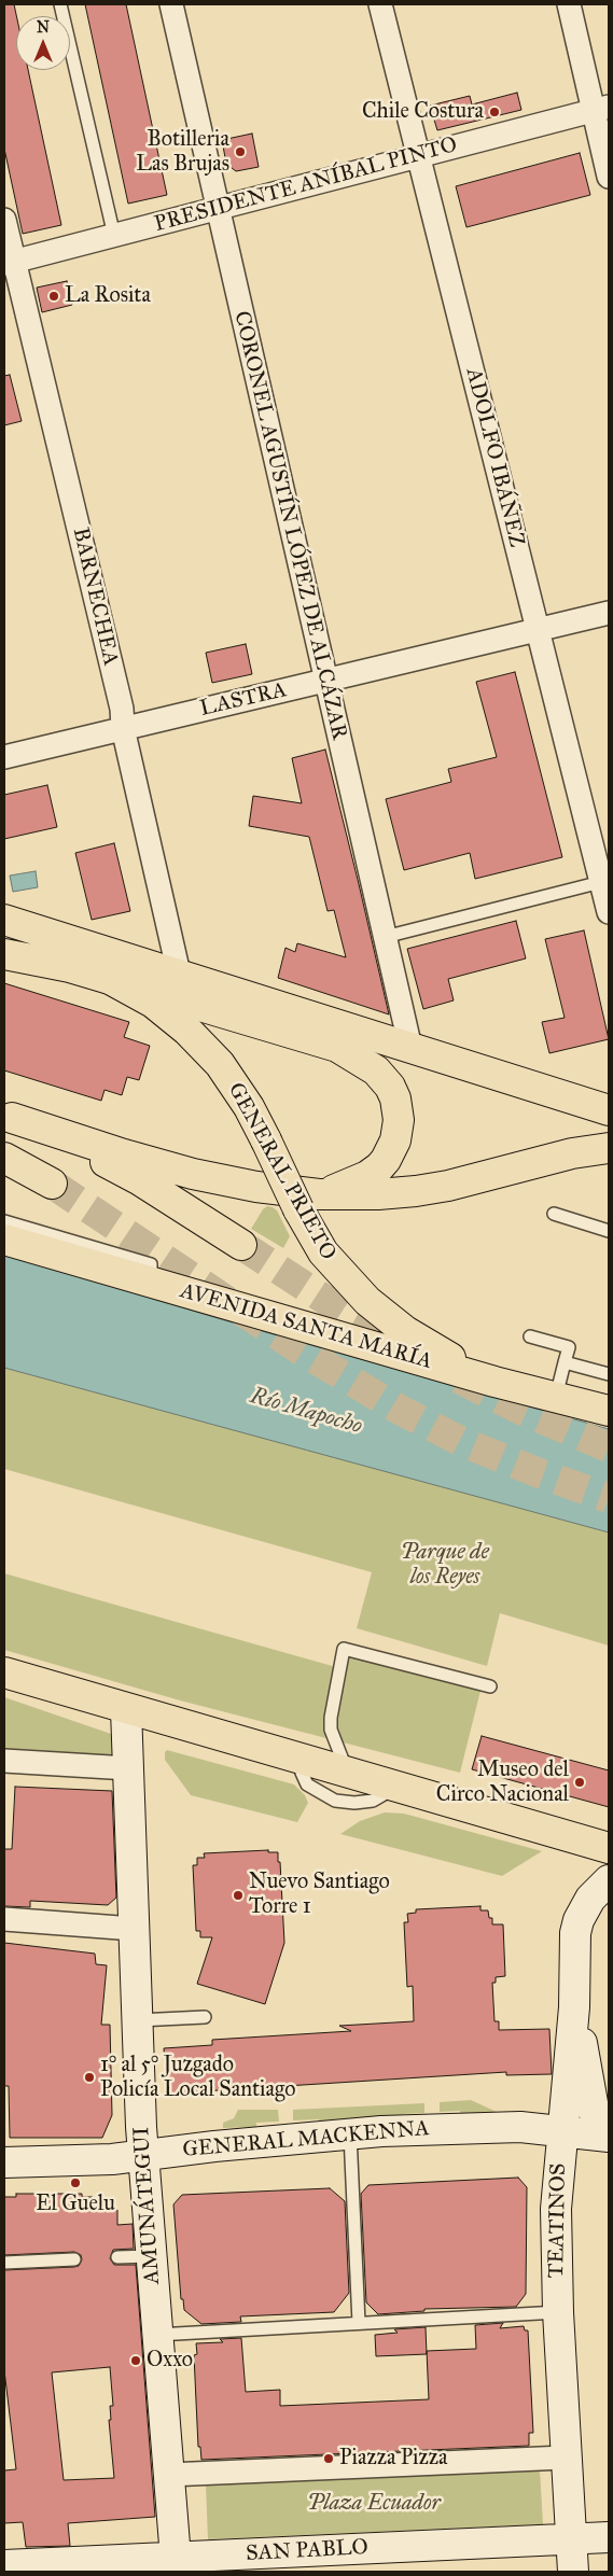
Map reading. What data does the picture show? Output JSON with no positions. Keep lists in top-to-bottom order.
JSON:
{
  "streets": {
    "main road": [
      "GENERAL PRIETO",
      "AVENIDA SANTA MARÍA",
      "GENERAL MACKENNA",
      "AMUNÁTEGUI",
      "TEATINOS",
      "SAN PABLO"
    ],
    "street": [
      "PRESIDENTE ANÍBAL PINTO",
      "ADOLFO IBÁÑEZ",
      "CORONEL AGUSTÍN LÓPEZ DE ALCÁZAR",
      "BARNECHEA",
      "LASTRA"
    ]
  },
  "crossings": [
    ["PRESIDENTE ANÍBAL PINTO", "ADOLFO IBÁÑEZ"],
    ["PRESIDENTE ANÍBAL PINTO", "CORONEL AGUSTÍN LÓPEZ DE ALCÁZAR"],
    ["PRESIDENTE ANÍBAL PINTO", "BARNECHEA"],
    ["ADOLFO IBÁÑEZ", "LASTRA"],
    ["CORONEL AGUSTÍN LÓPEZ DE ALCÁZAR", "LASTRA"],
    ["BARNECHEA", "LASTRA"],
    ["GENERAL PRIETO", "AVENIDA SANTA MARÍA"],
    ["GENERAL MACKENNA", "AMUNÁTEGUI"],
    ["GENERAL MACKENNA", "TEATINOS"],
    ["AMUNÁTEGUI", "SAN PABLO"],
    ["TEATINOS", "SAN PABLO"]
  ],
  "water": ["Río Mapocho"],
  "parks": ["Parque de los Reyes", "Plaza Ecuador"],
  "places": [
    "Chile Costura",
    "Botilleria Las Brujas",
    "La Rosita",
    "Museo del Circo Nacional",
    "Nuevo Santiago Torre 1",
    "1° al 5° Juzgado Policía Local Santiago",
    "El Guelu",
    "Oxxo",
    "Piazza Pizza"
  ],
  "north": "top"
}
